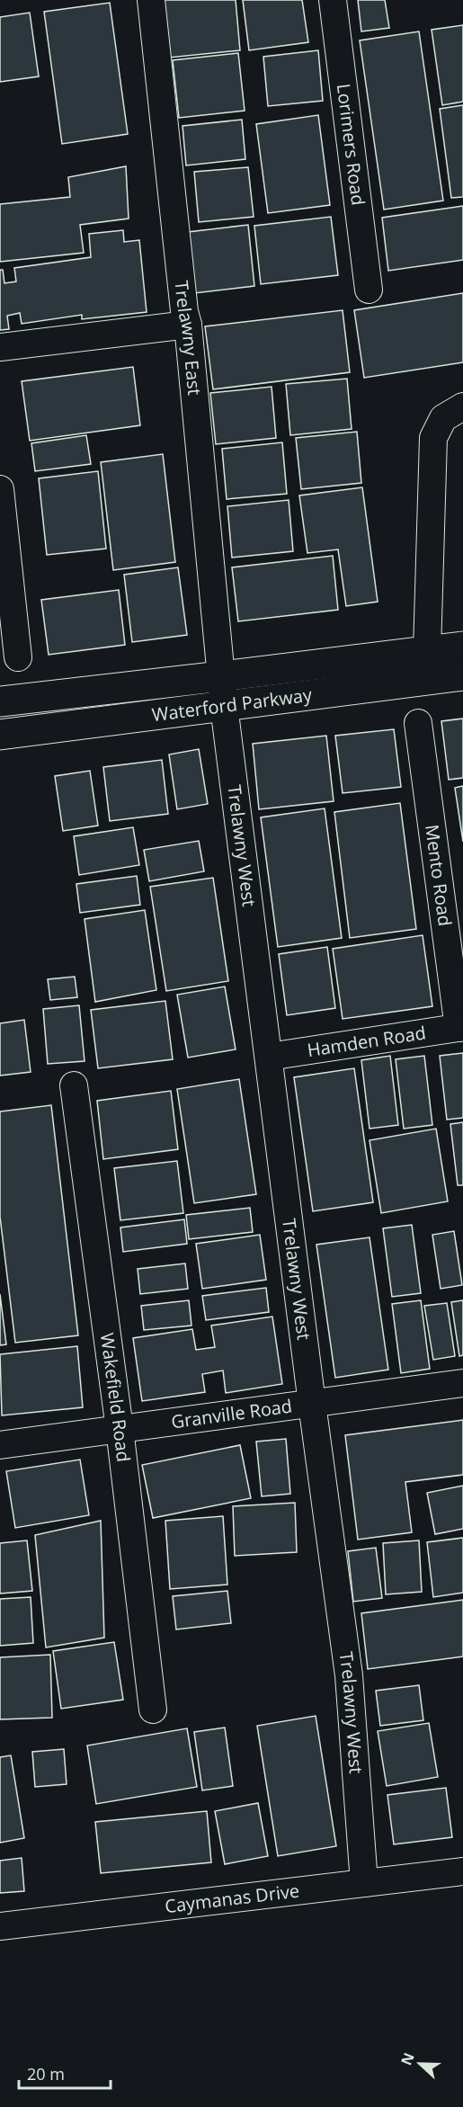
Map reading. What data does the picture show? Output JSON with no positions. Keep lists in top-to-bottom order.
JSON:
{
  "streets": {
    "street": [
      "Lorimers Road",
      "Trelawny East",
      "Waterford Parkway",
      "Trelawny West",
      "Mento Road",
      "Hamden Road",
      "Wakefield Road",
      "Granville Road",
      "Caymanas Drive"
    ]
  },
  "crossings": [
    ["Trelawny East", "Waterford Parkway"],
    ["Trelawny East", "Trelawny West"],
    ["Waterford Parkway", "Trelawny West"],
    ["Trelawny West", "Hamden Road"],
    ["Trelawny West", "Granville Road"],
    ["Trelawny West", "Caymanas Drive"],
    ["Mento Road", "Hamden Road"],
    ["Wakefield Road", "Granville Road"]
  ],
  "scale_bar": "20 m",
  "north": "left"
}
